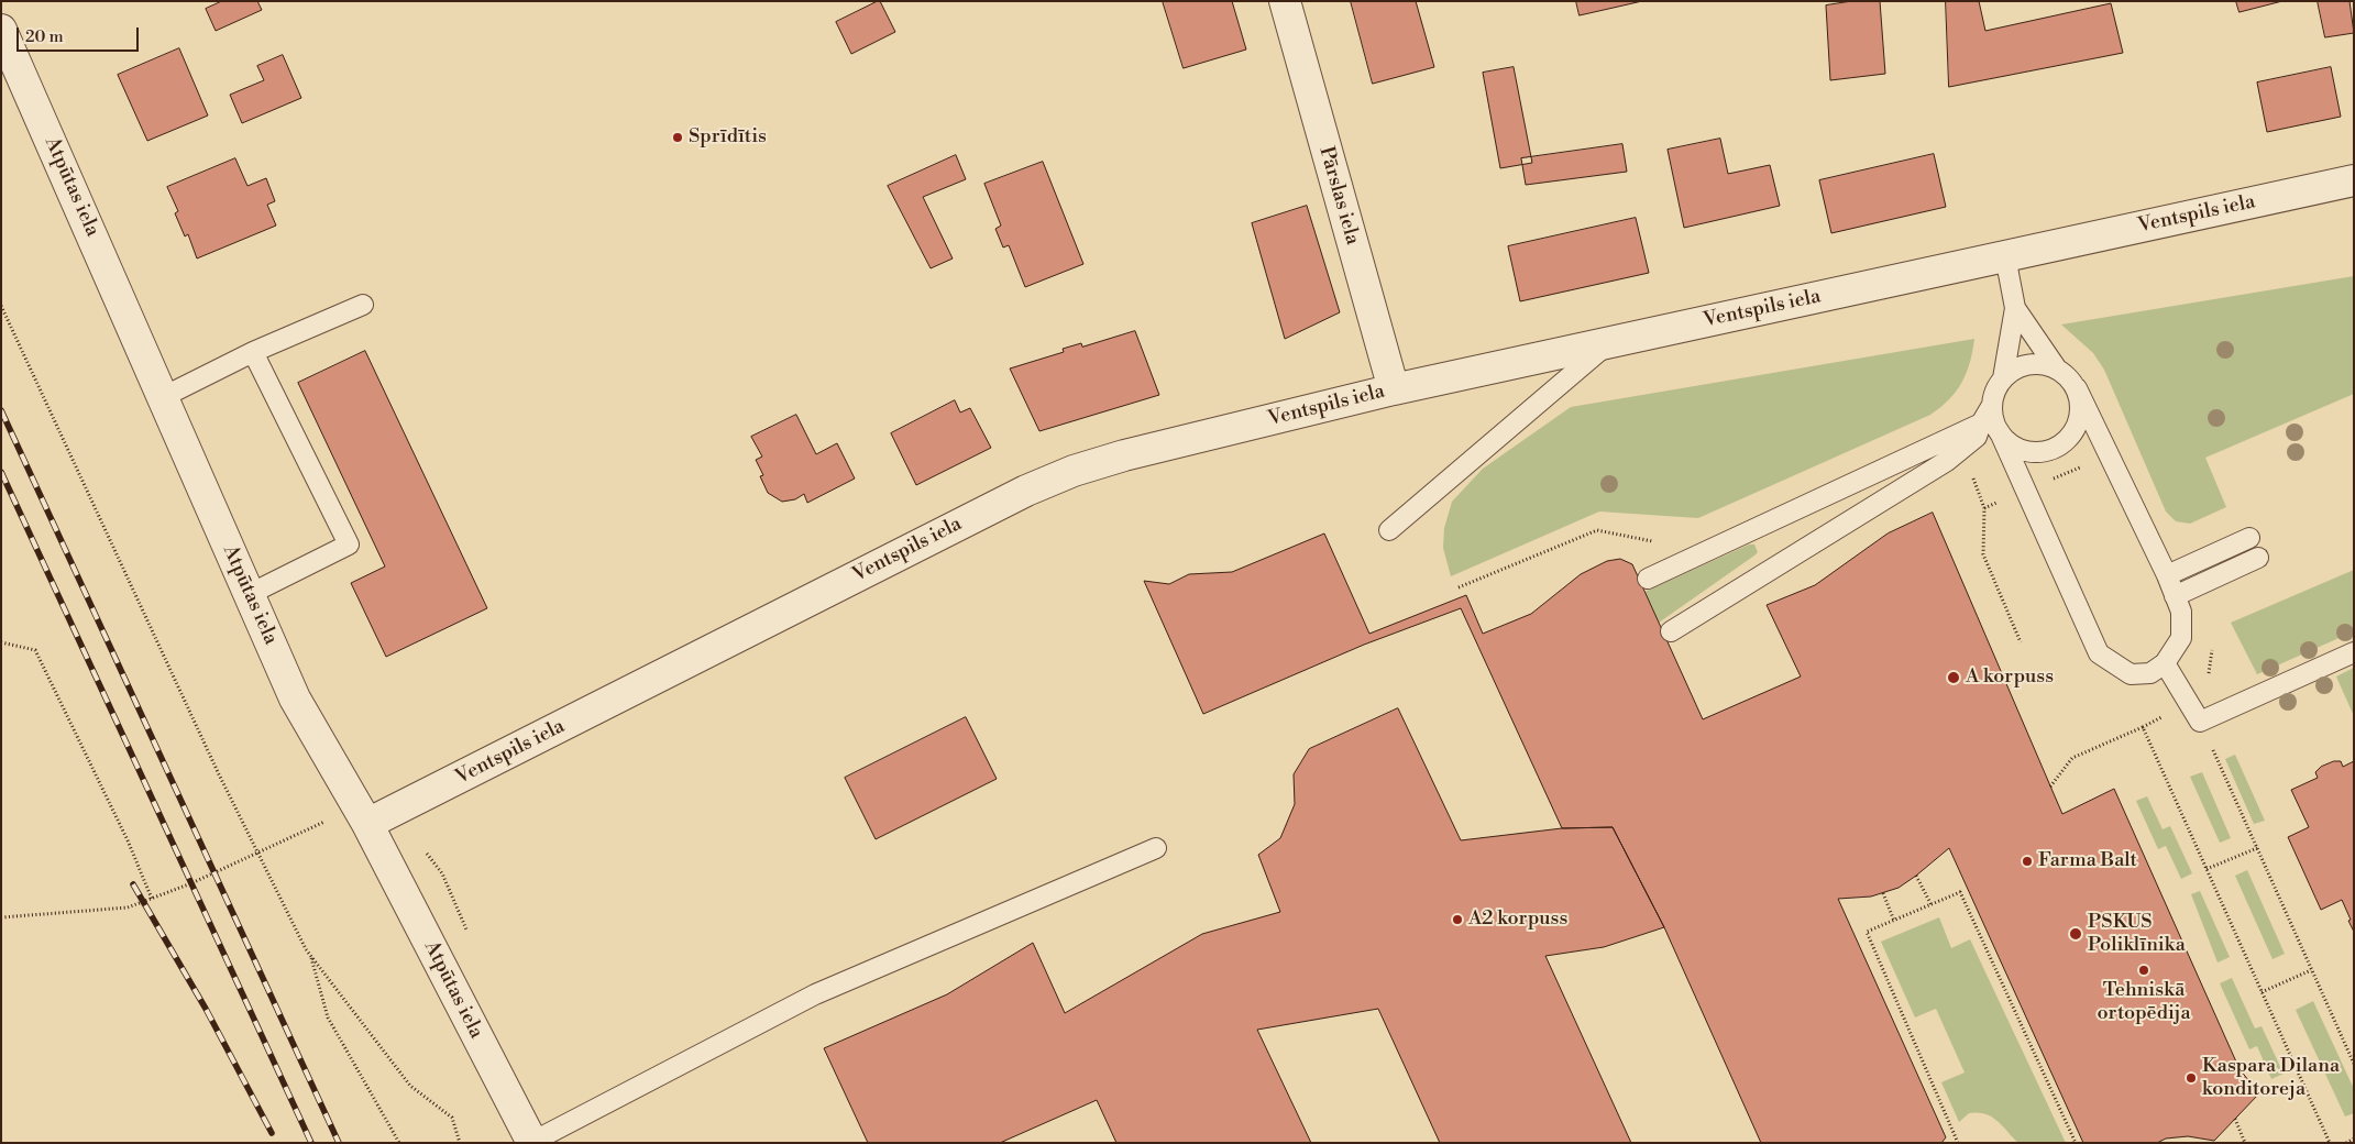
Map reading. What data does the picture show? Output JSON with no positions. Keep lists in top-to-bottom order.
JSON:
{
  "streets": {
    "street": ["Atpūtas iela", "Pārslas iela", "Ventspils iela"]
  },
  "crossings": [
    ["Atpūtas iela", "Ventspils iela"],
    ["Pārslas iela", "Ventspils iela"]
  ],
  "places": [
    "Sprīdītis",
    "A korpuss",
    "Farma Balt",
    "A2 korpuss",
    "PSKUS Poliklīnika",
    "Tehniskā ortopēdija",
    "Kaspara Dilana konditoreja"
  ],
  "scale_bar": "20 m"
}
